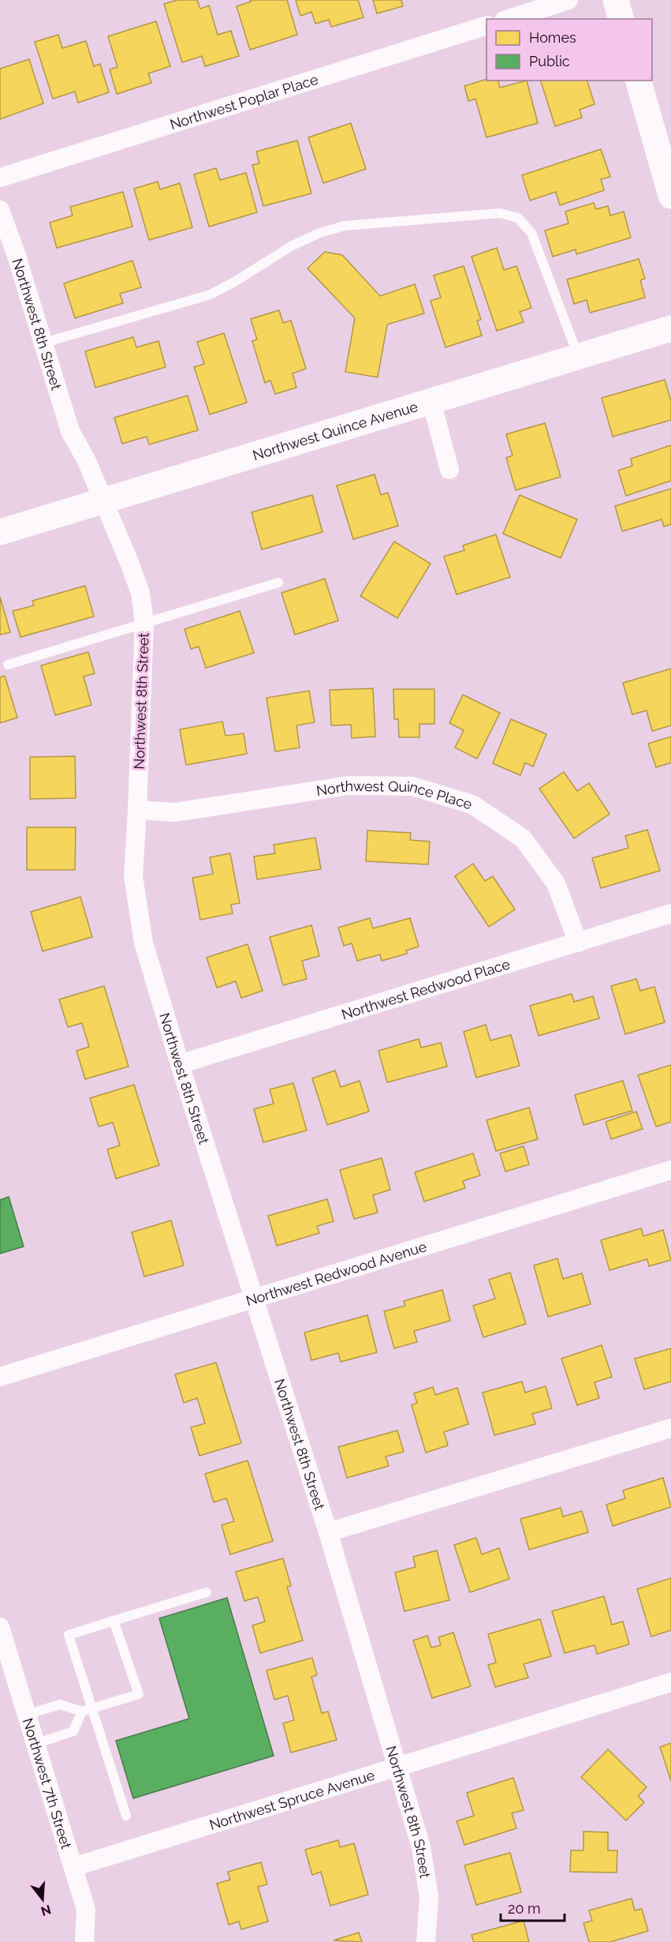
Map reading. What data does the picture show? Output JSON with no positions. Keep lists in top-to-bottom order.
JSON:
{
  "streets": {
    "street": [
      "Northwest Poplar Place",
      "Northwest 8th Street",
      "Northwest Quince Avenue",
      "Northwest Quince Place",
      "Northwest Redwood Place",
      "Northwest Redwood Avenue",
      "Northwest 7th Street",
      "Northwest Spruce Avenue"
    ]
  },
  "crossings": [
    ["Northwest 8th Street", "Northwest Quince Avenue"],
    ["Northwest 8th Street", "Northwest Quince Place"],
    ["Northwest 8th Street", "Northwest Redwood Place"],
    ["Northwest 8th Street", "Northwest Redwood Avenue"],
    ["Northwest 8th Street", "Northwest Spruce Avenue"],
    ["Northwest Quince Place", "Northwest Redwood Place"],
    ["Northwest 7th Street", "Northwest Spruce Avenue"]
  ],
  "legend": ["Homes", "Public"],
  "scale_bar": "20 m",
  "north": "bottom"
}
